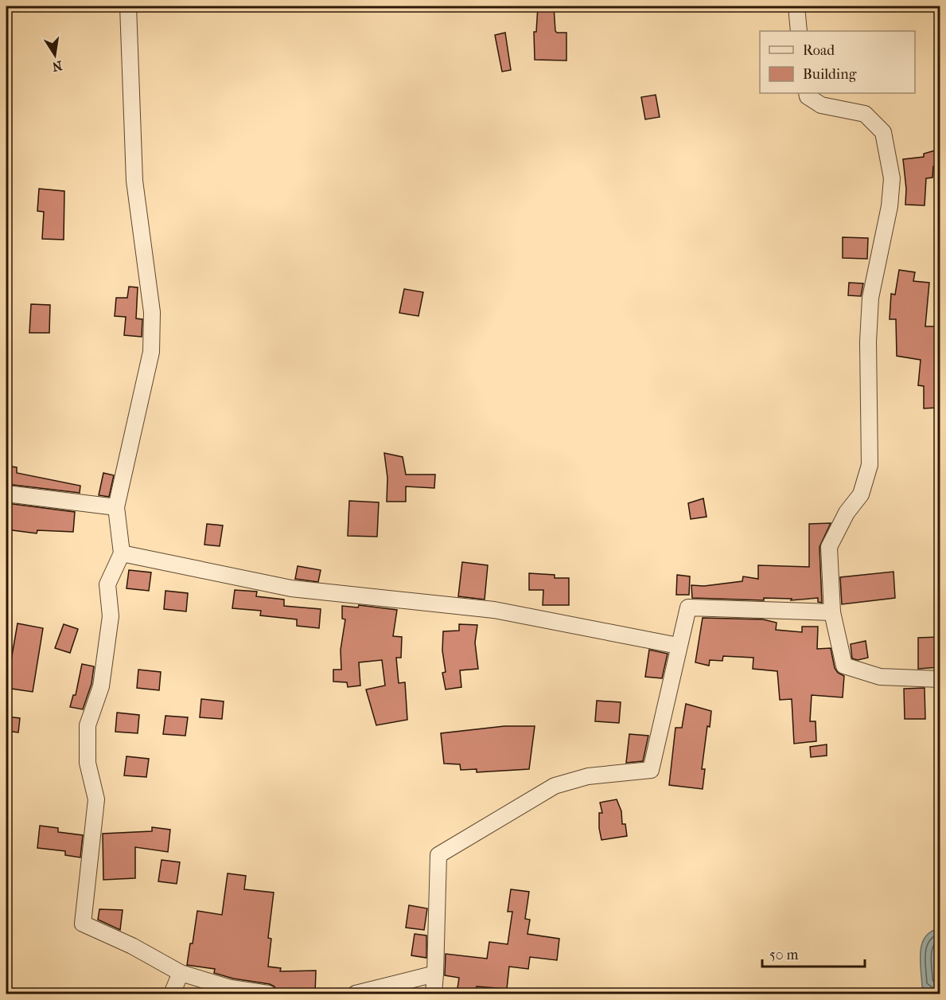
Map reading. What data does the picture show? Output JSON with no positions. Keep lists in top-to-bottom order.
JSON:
{
  "legend": ["Road", "Building"],
  "scale_bar": "50 m",
  "north": "bottom"
}
